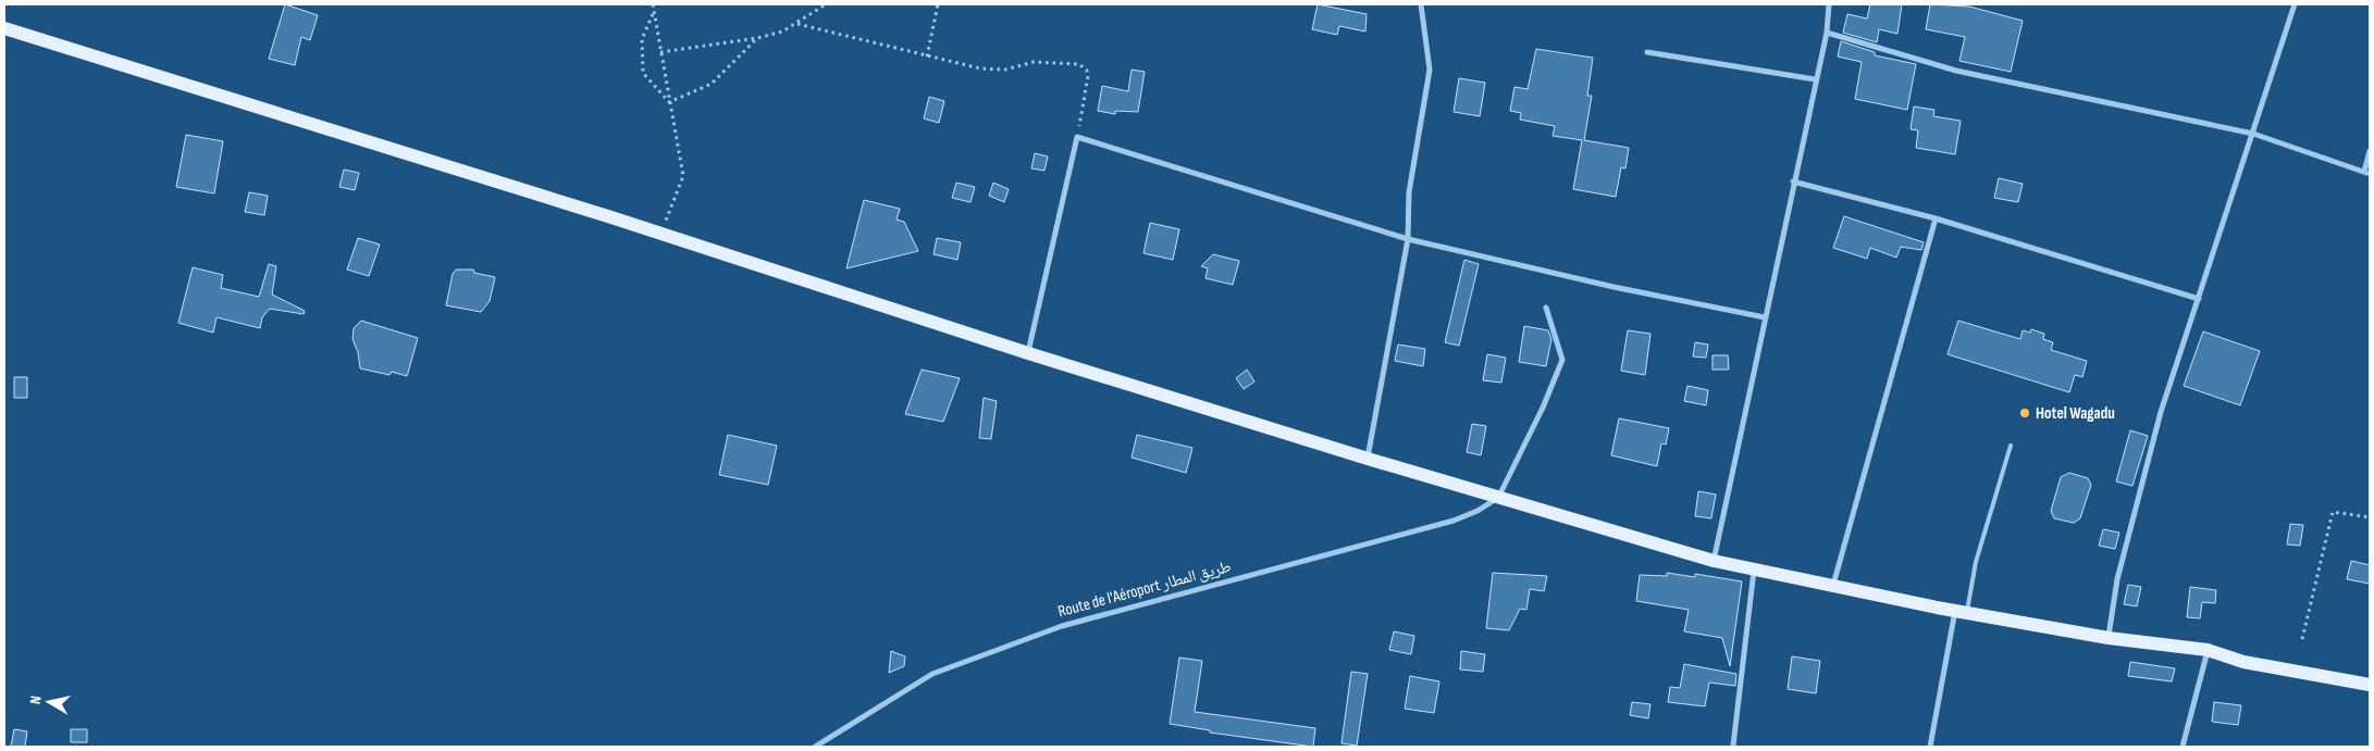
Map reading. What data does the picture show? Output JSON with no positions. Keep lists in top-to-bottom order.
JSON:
{
  "streets": {
    "street": ["Route de l'Aéroport طريق المطار"]
  },
  "places": ["Hotel Wagadu"],
  "north": "left"
}
